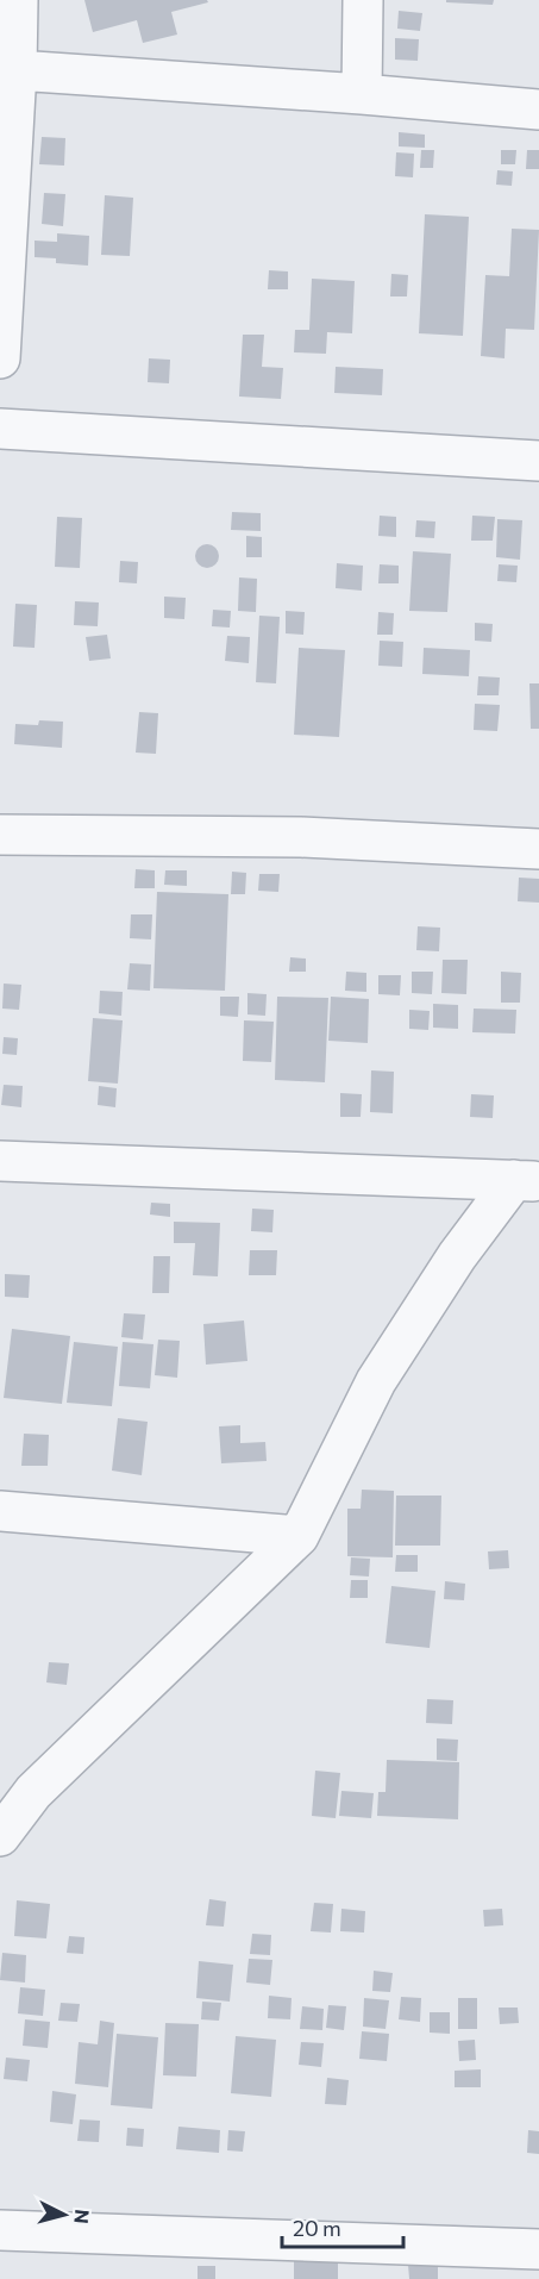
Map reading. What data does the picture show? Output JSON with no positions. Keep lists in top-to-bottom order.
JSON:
{
  "scale_bar": "20 m",
  "north": "right"
}
